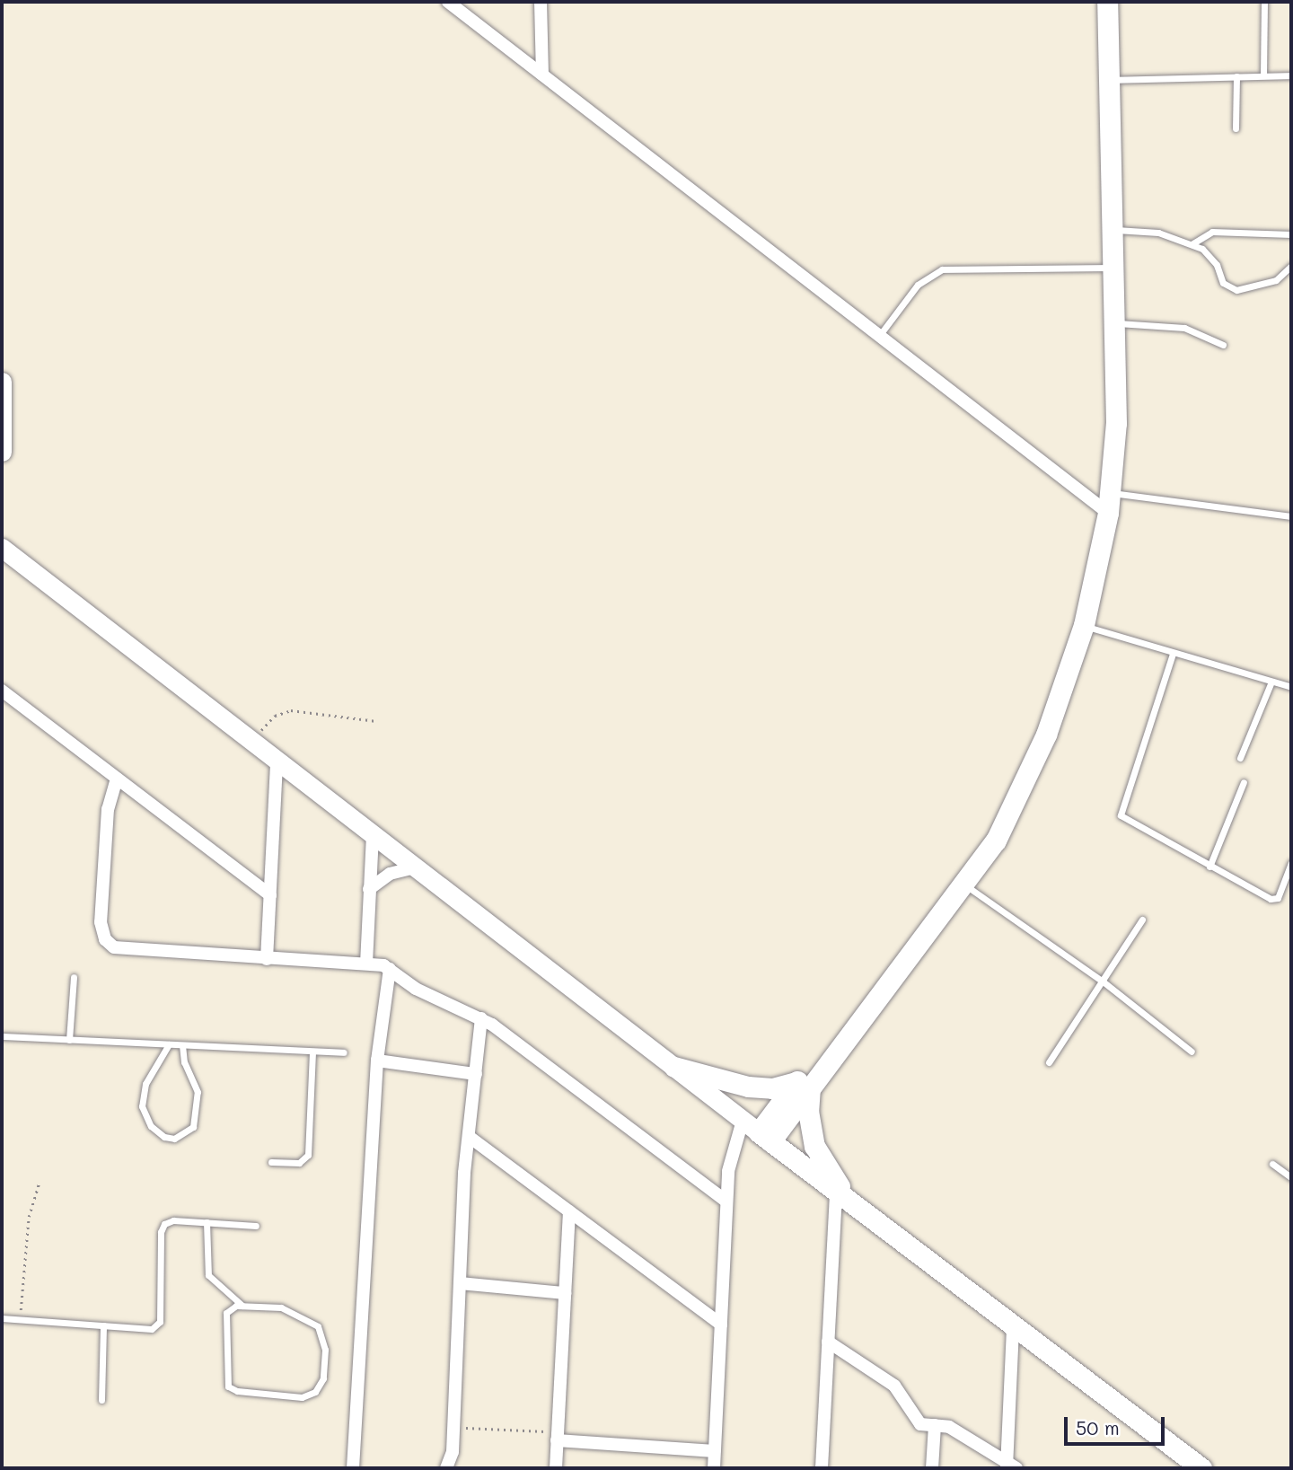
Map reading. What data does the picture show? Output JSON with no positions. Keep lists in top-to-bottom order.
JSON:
{
  "scale_bar": "50 m"
}
